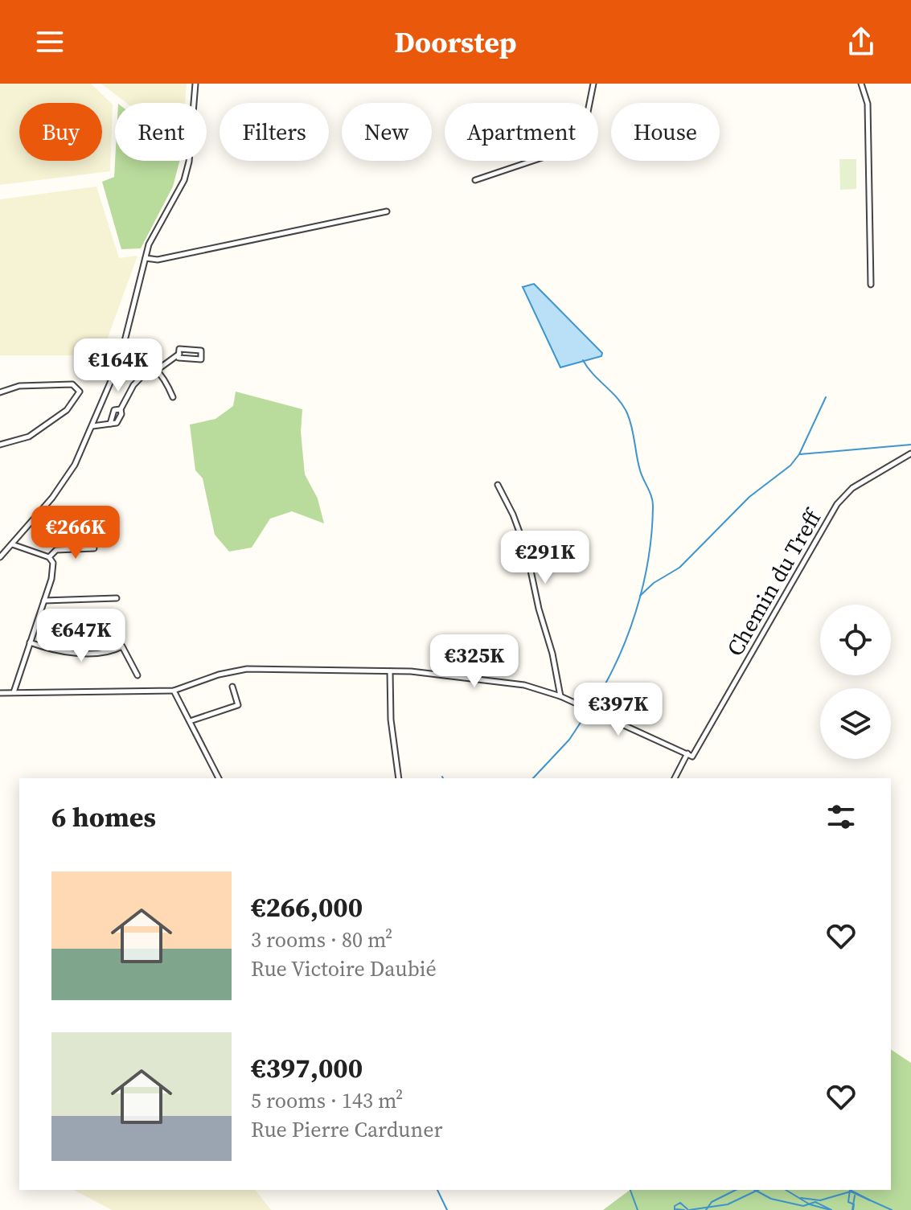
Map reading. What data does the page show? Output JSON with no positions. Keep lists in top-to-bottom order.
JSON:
{
  "streets": {
    "street": ["Chemin du Treff"]
  },
  "page": {
    "header": "Doorstep",
    "chip": [
      "Buy",
      "Rent",
      "Filters",
      "New",
      "Apartment",
      "House"
    ],
    "price": [
      "€164K",
      "€266K",
      "€291K",
      "€647K",
      "€325K",
      "€397K"
    ],
    "heading": "6 homes",
    "list": [
      {
        "name": "€266,000",
        "note": "3 rooms · 80 m² · Rue Victoire Daubié"
      },
      {
        "name": "€397,000",
        "note": "5 rooms · 143 m² · Rue Pierre Carduner"
      }
    ]
  }
}
